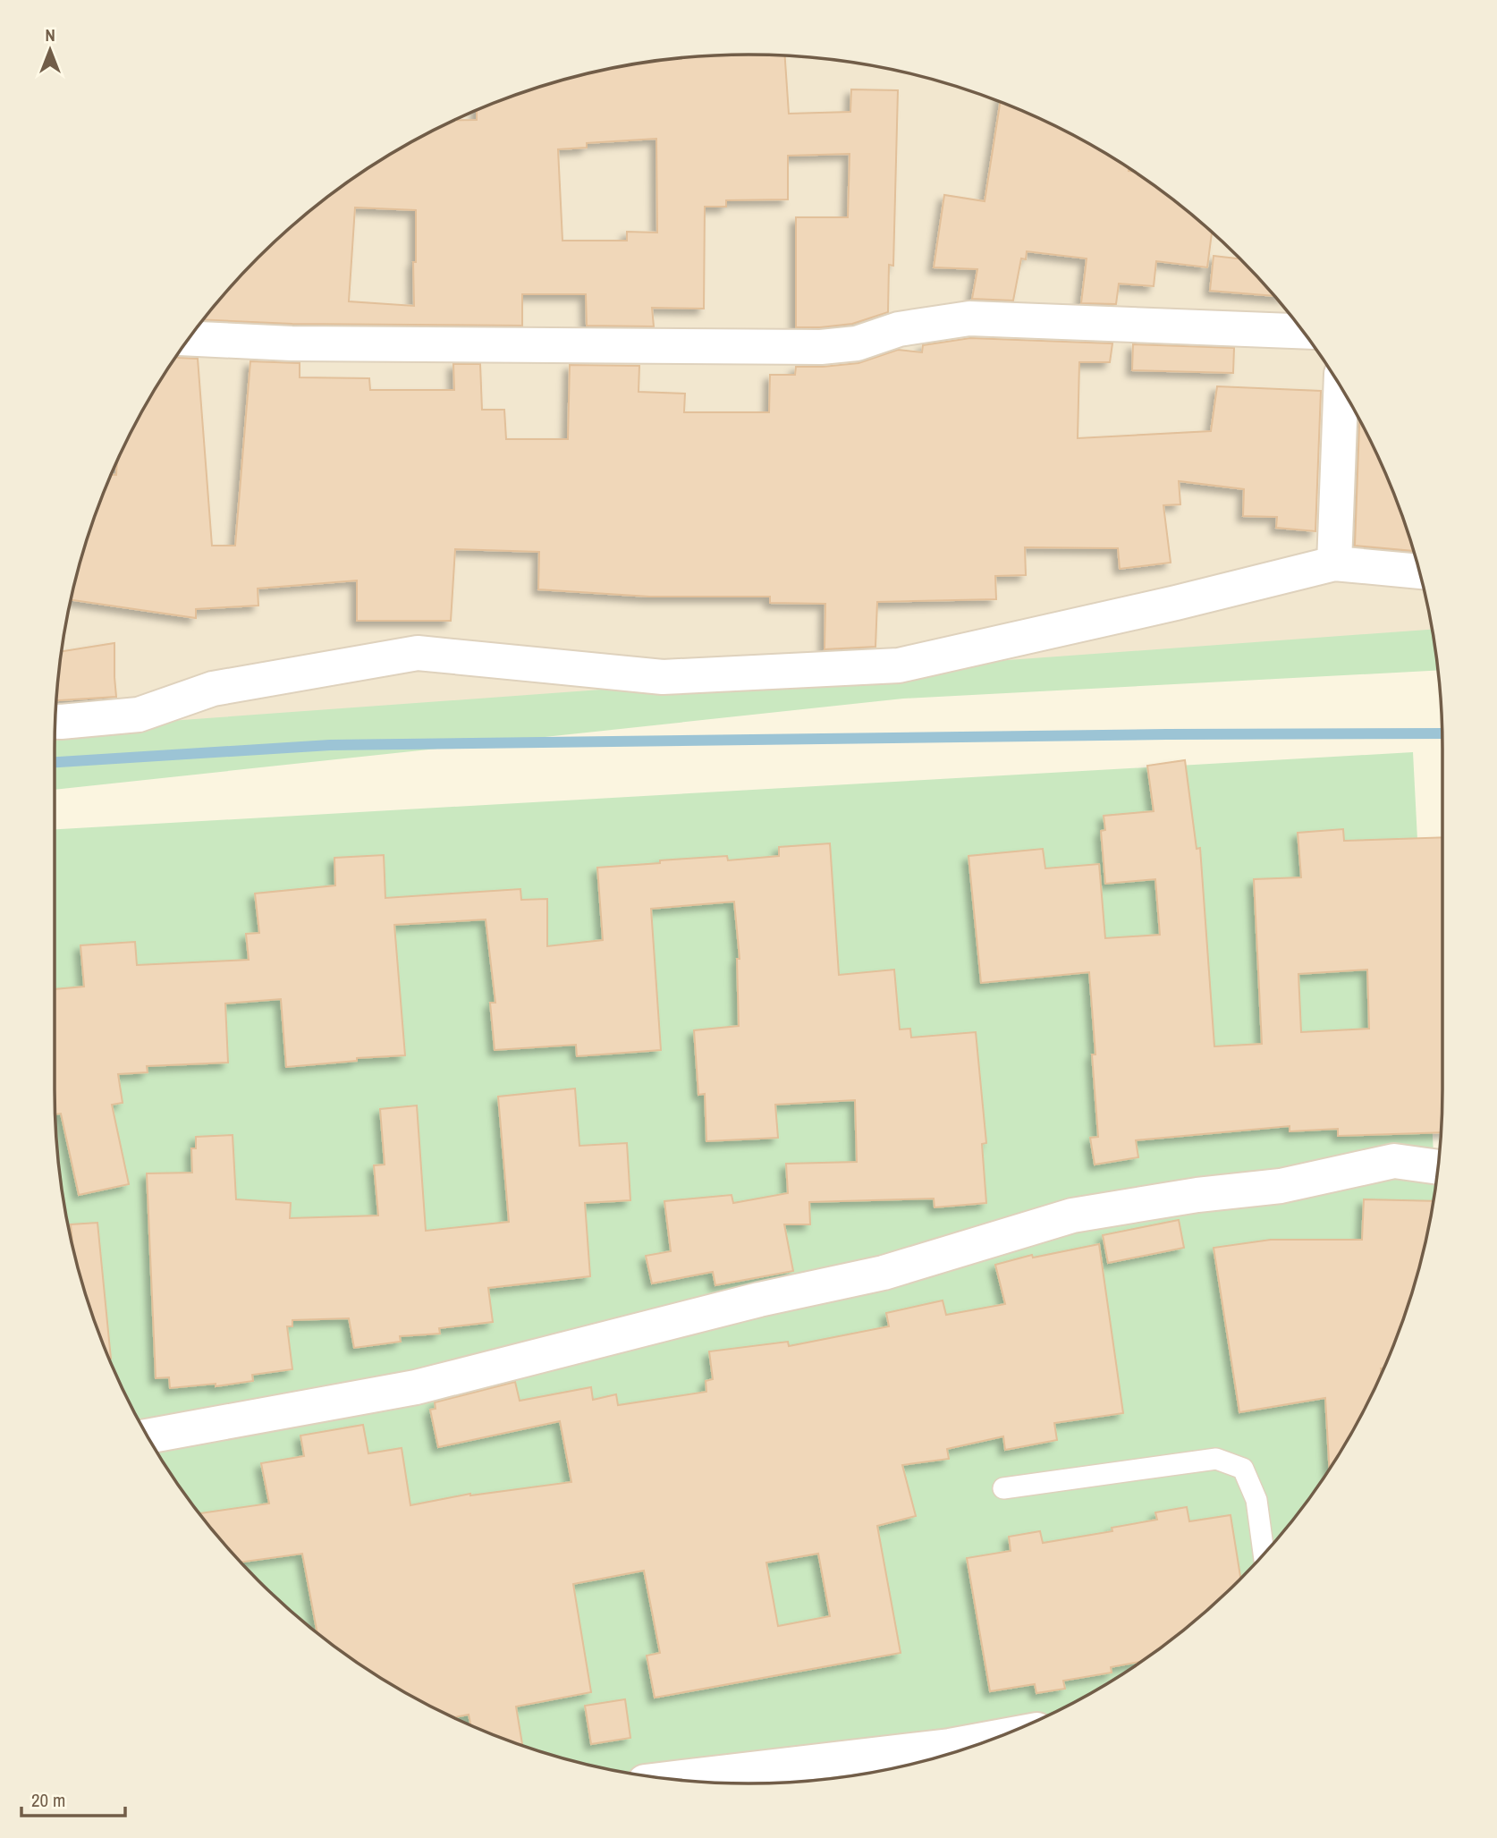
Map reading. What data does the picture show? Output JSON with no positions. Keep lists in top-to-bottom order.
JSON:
{
  "scale_bar": "20 m",
  "north": "top"
}
